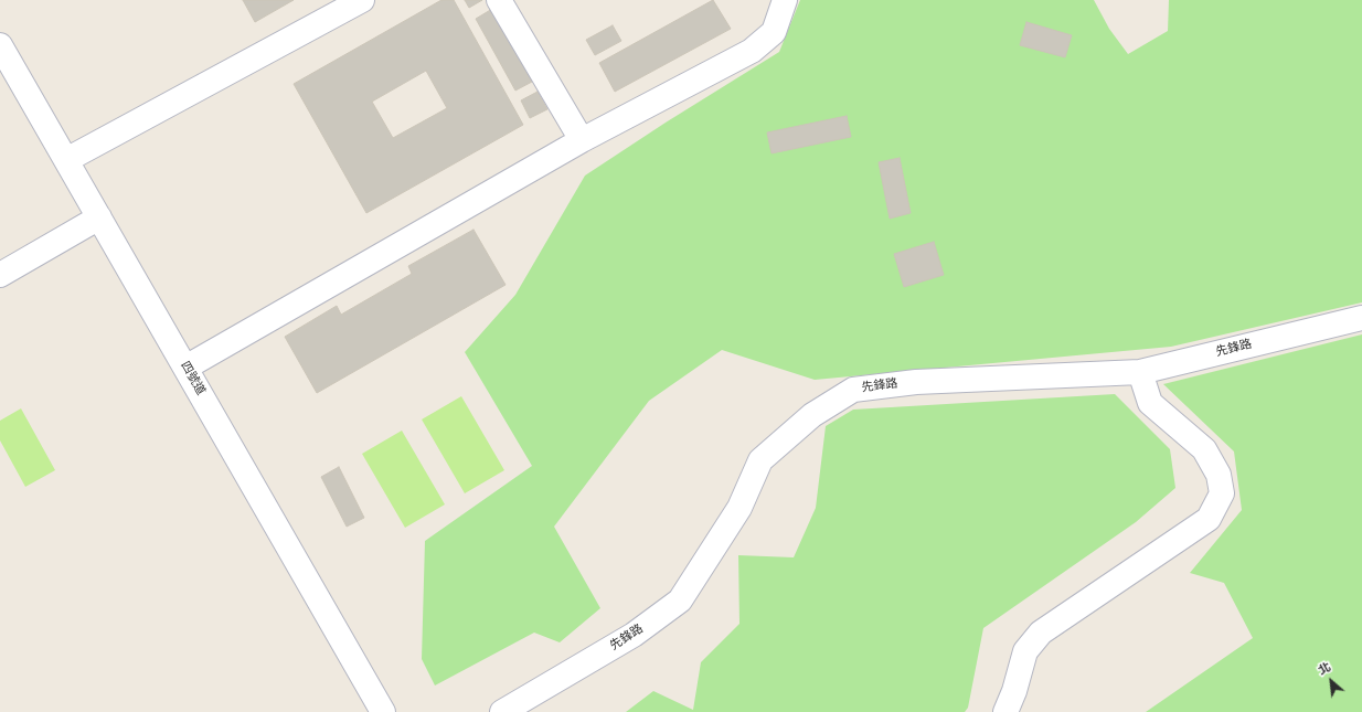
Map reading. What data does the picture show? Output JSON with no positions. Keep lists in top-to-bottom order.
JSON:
{
  "streets": {
    "street": ["先鋒路", "四號道"]
  },
  "north": "top left"
}
